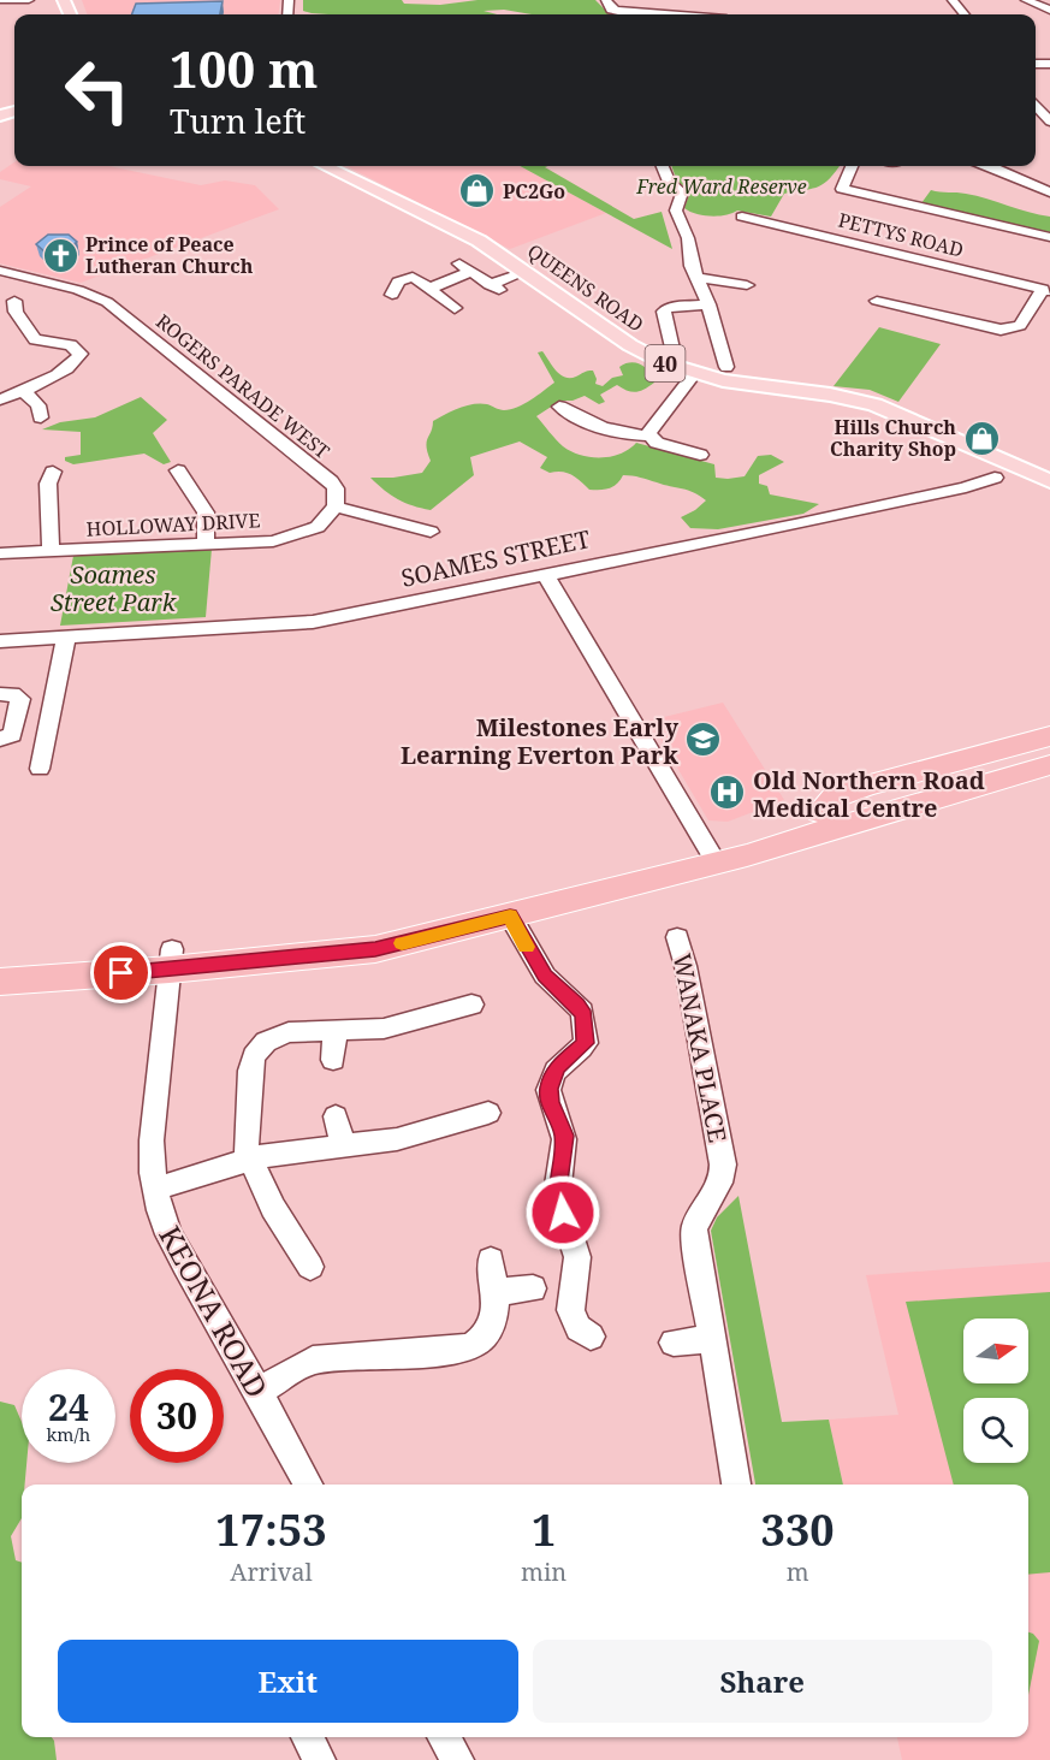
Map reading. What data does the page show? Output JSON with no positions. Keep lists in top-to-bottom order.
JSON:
{
  "streets": {
    "main road": ["QUEENS ROAD", "40"],
    "street": [
      "PETTYS ROAD",
      "ROGERS PARADE WEST",
      "HOLLOWAY DRIVE",
      "SOAMES STREET",
      "WANAKA PLACE",
      "KEONA ROAD"
    ]
  },
  "crossings": [
    ["ROGERS PARADE WEST", "HOLLOWAY DRIVE"]
  ],
  "parks": ["Fred Ward Reserve", "Soames Street Park"],
  "places": {
    "shop": ["PC2Go", "Hills Church Charity Shop"],
    "church": ["Prince of Peace Lutheran Church"],
    "school or university": ["Milestones Early Learning Everton Park"],
    "hospital": ["Old Northern Road Medical Centre"]
  },
  "north": "right",
  "page": {
    "turn": ["100 m", "Turn left"],
    "speed": "24 km/h",
    "limit": "30",
    "eta": [
      "17:53",
      "Arrival",
      "1",
      "min",
      "330",
      "m"
    ],
    "buttons": ["Exit", "Share"]
  }
}
